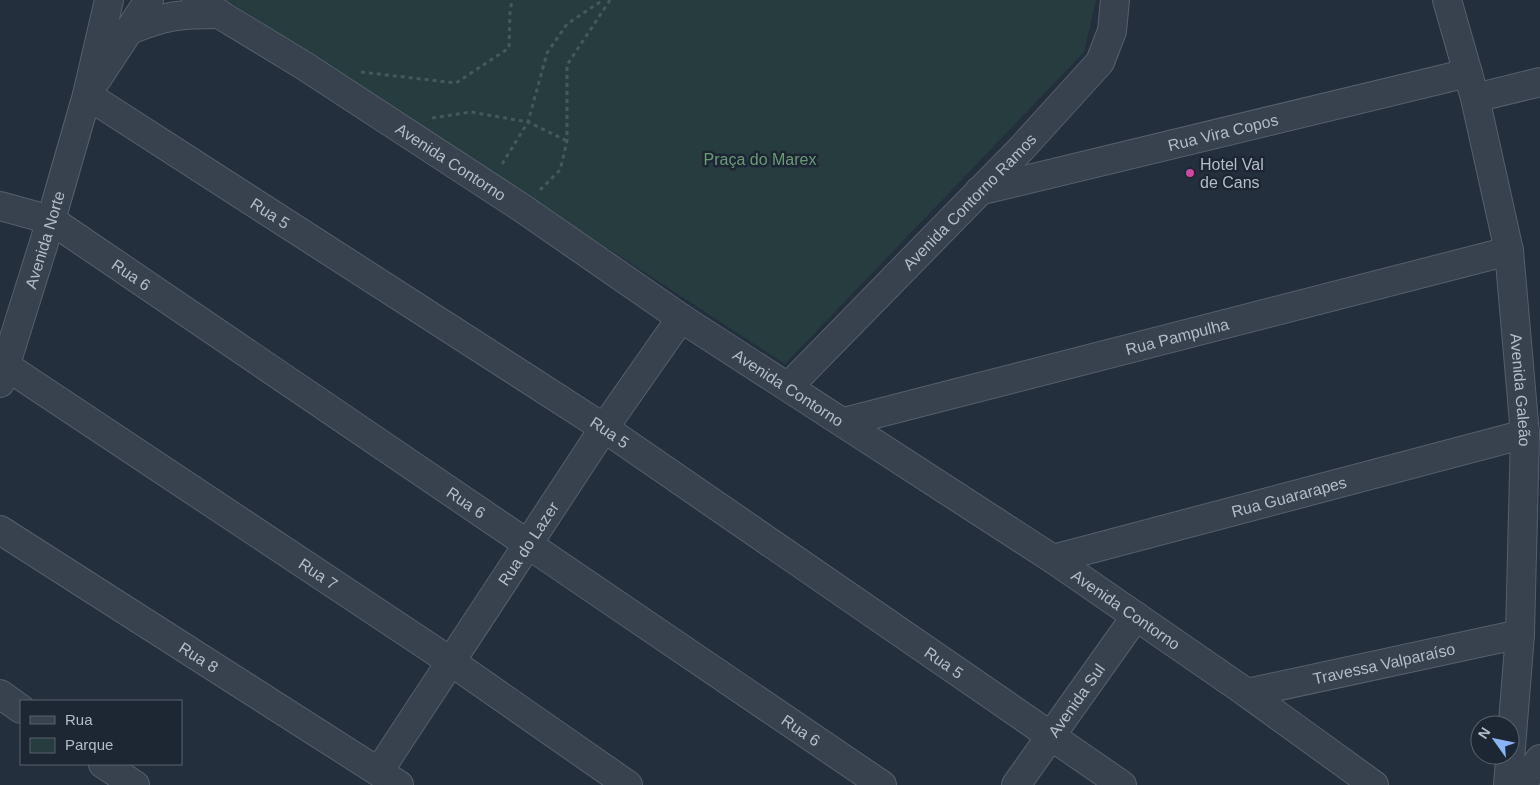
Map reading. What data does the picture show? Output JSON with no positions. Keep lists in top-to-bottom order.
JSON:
{
  "streets": {
    "street": [
      "Rua Vira Copos",
      "Avenida Contorno",
      "Avenida Contorno Ramos",
      "Rua 5",
      "Avenida Norte",
      "Rua 6",
      "Rua Pampulha",
      "Avenida Galeão",
      "Rua Guararapes",
      "Rua do Lazer",
      "Rua 7",
      "Rua 8",
      "Travessa Valparaíso",
      "Avenida Sul"
    ]
  },
  "crossings": [
    ["Rua Vira Copos", "Avenida Contorno Ramos"],
    ["Rua Vira Copos", "Avenida Galeão"],
    ["Avenida Contorno", "Avenida Contorno Ramos"],
    ["Avenida Contorno", "Rua Pampulha"],
    ["Avenida Contorno", "Rua Guararapes"],
    ["Avenida Contorno", "Rua do Lazer"],
    ["Avenida Contorno", "Travessa Valparaíso"],
    ["Avenida Contorno", "Avenida Sul"],
    ["Rua 5", "Avenida Norte"],
    ["Rua 5", "Rua do Lazer"],
    ["Rua 5", "Avenida Sul"],
    ["Avenida Norte", "Rua 6"],
    ["Avenida Norte", "Rua 7"],
    ["Rua 6", "Rua do Lazer"],
    ["Rua Pampulha", "Avenida Galeão"],
    ["Avenida Galeão", "Rua Guararapes"],
    ["Avenida Galeão", "Travessa Valparaíso"],
    ["Rua do Lazer", "Rua 7"],
    ["Rua do Lazer", "Rua 8"]
  ],
  "parks": ["Praça do Marex"],
  "places": ["Hotel Val de Cans"],
  "legend": ["Rua", "Parque"],
  "north": "top left"
}
